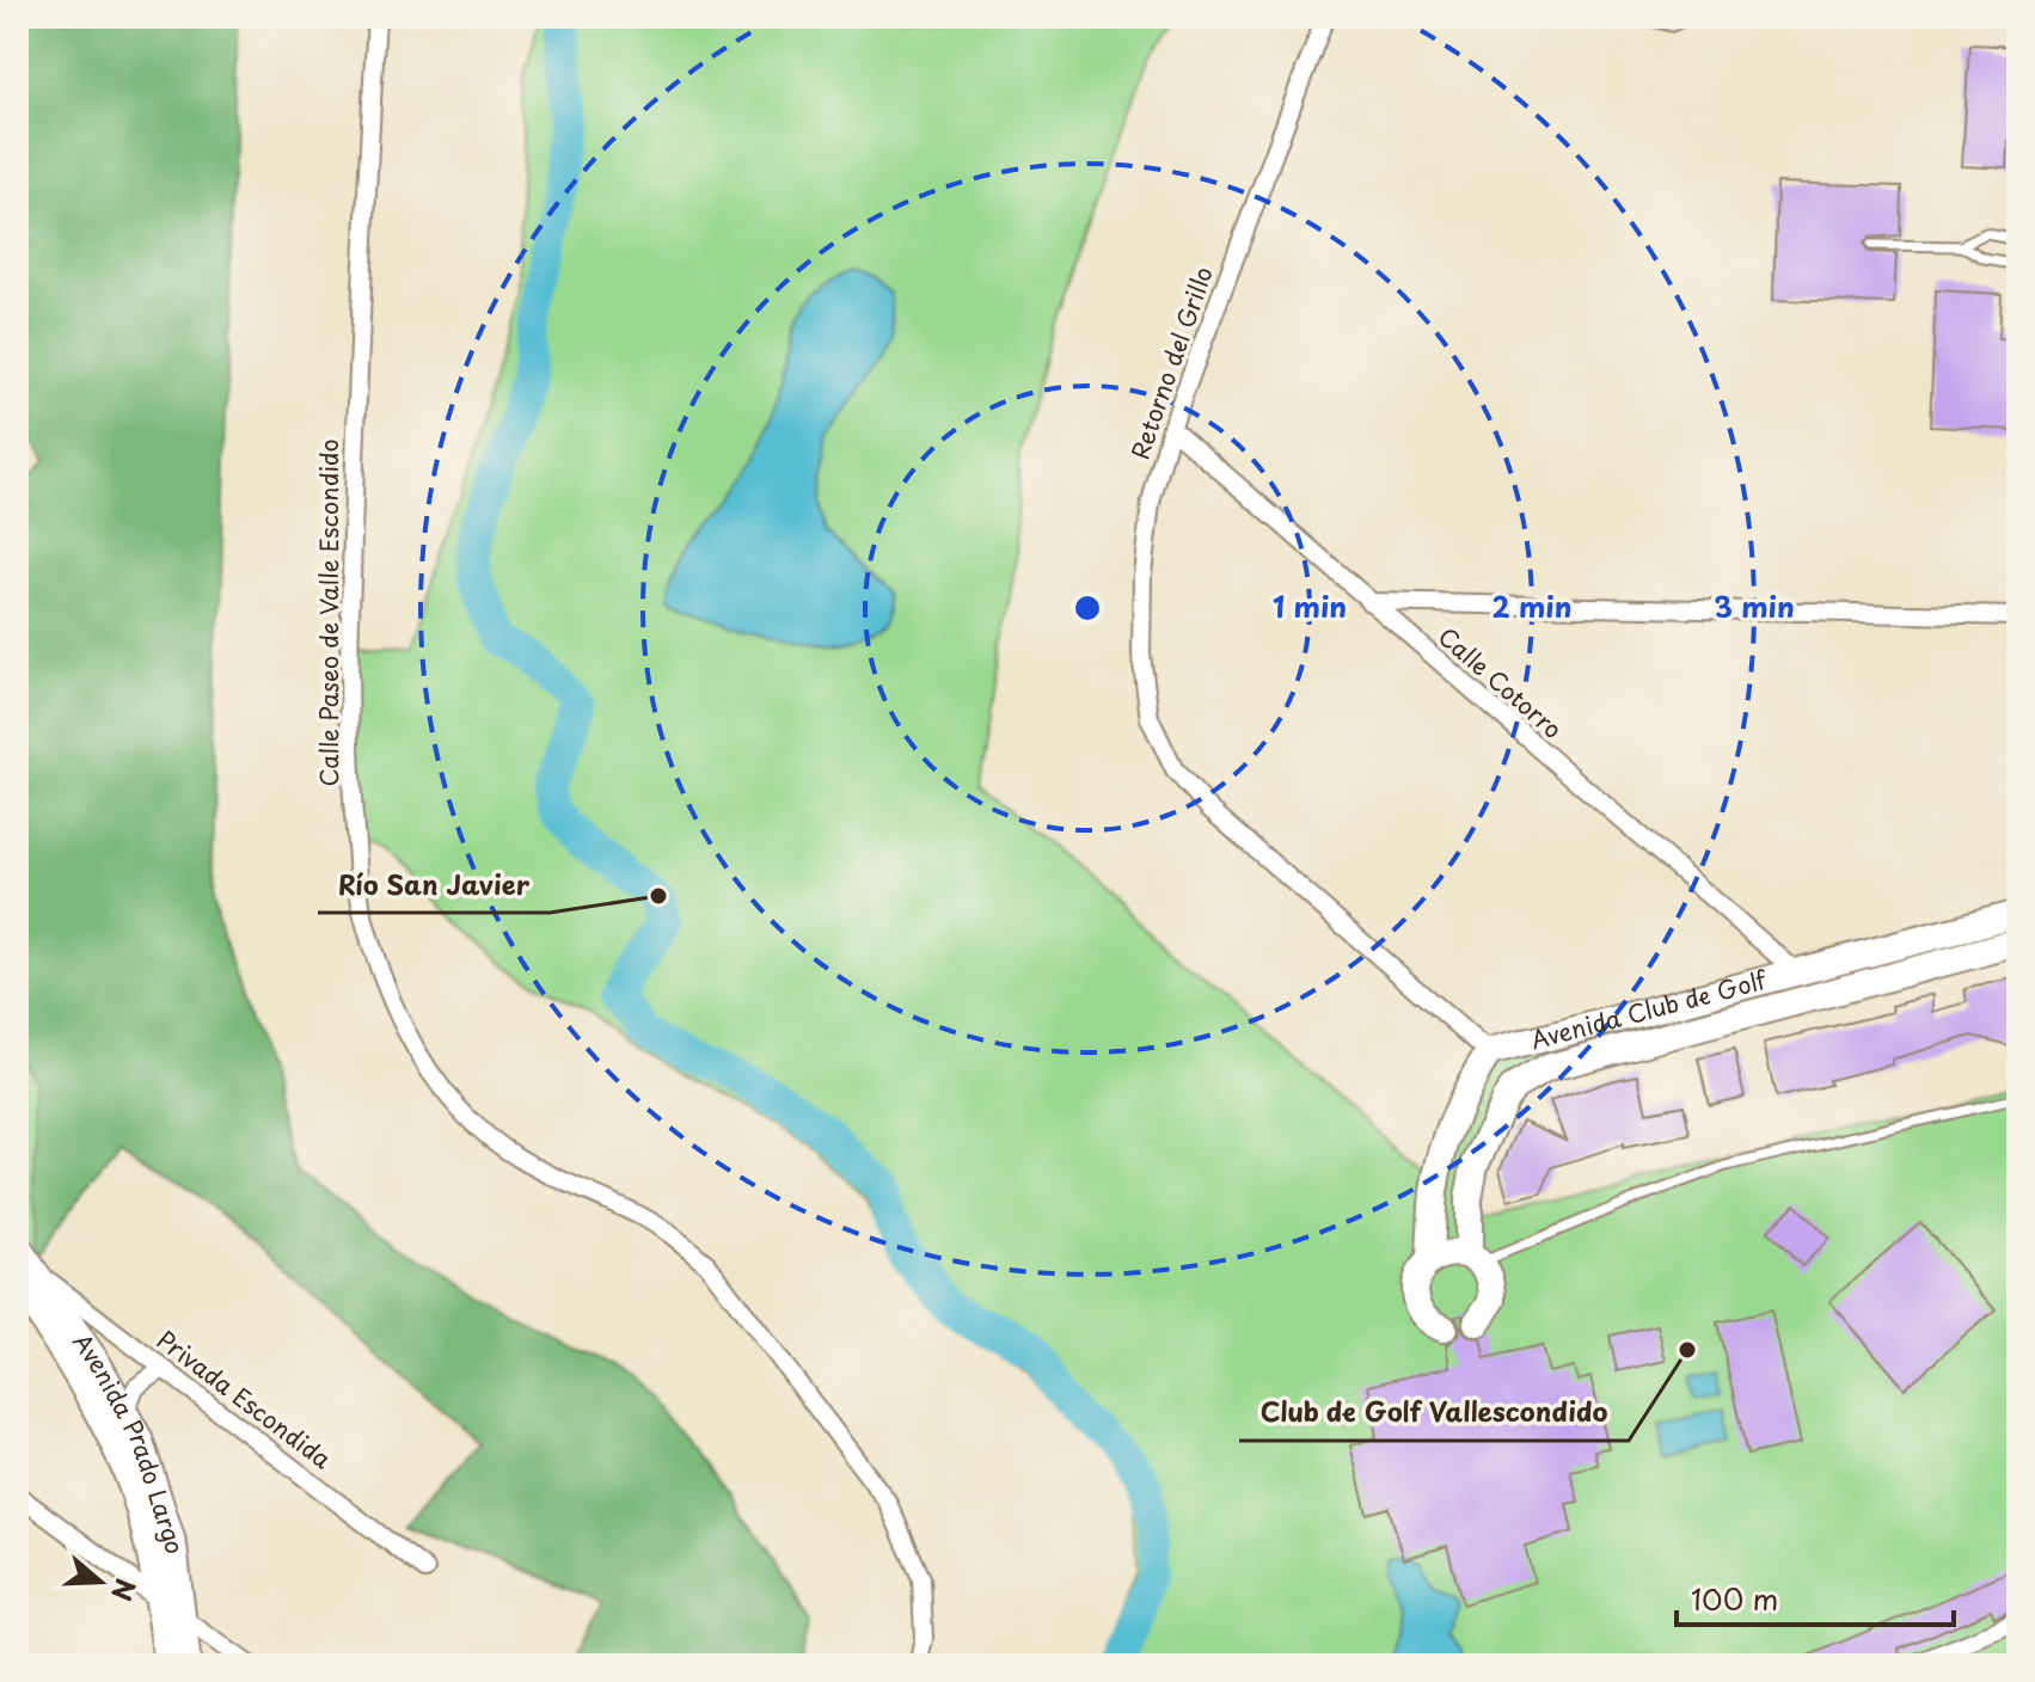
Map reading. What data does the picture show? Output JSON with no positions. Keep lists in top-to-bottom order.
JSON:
{
  "streets": {
    "street": [
      "Retorno del Grillo",
      "Calle Paseo de Valle Escondido",
      "Calle Cotorro",
      "Avenida Club de Golf",
      "Privada Escondida",
      "Avenida Prado Largo"
    ]
  },
  "crossings": [
    ["Retorno del Grillo", "Calle Cotorro"],
    ["Retorno del Grillo", "Avenida Club de Golf"],
    ["Calle Cotorro", "Avenida Club de Golf"],
    ["Privada Escondida", "Avenida Prado Largo"]
  ],
  "places": ["Río San Javier", "Club de Golf Vallescondido"],
  "scale_bar": "100 m",
  "north": "right",
  "rings": ["1 min", "2 min", "3 min"]
}
